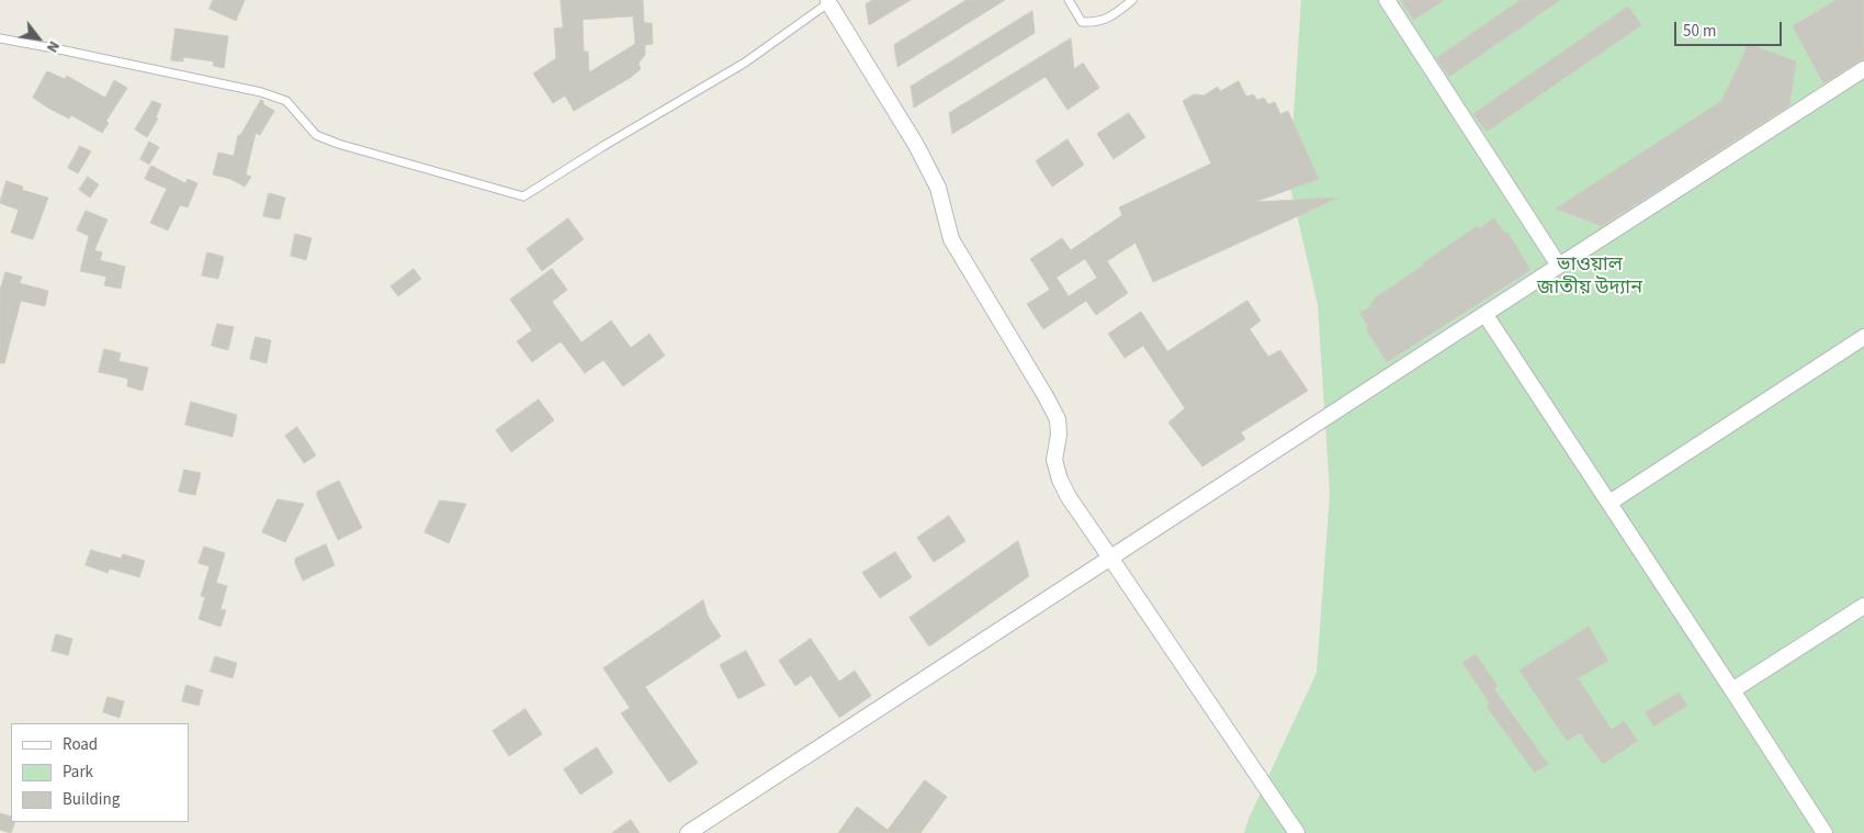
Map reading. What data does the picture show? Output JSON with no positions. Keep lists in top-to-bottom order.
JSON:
{
  "parks": ["ভাওয়াল জাতীয় উদ্যান"],
  "legend": ["Road", "Park", "Building"],
  "scale_bar": "50 m",
  "north": "bottom right"
}
